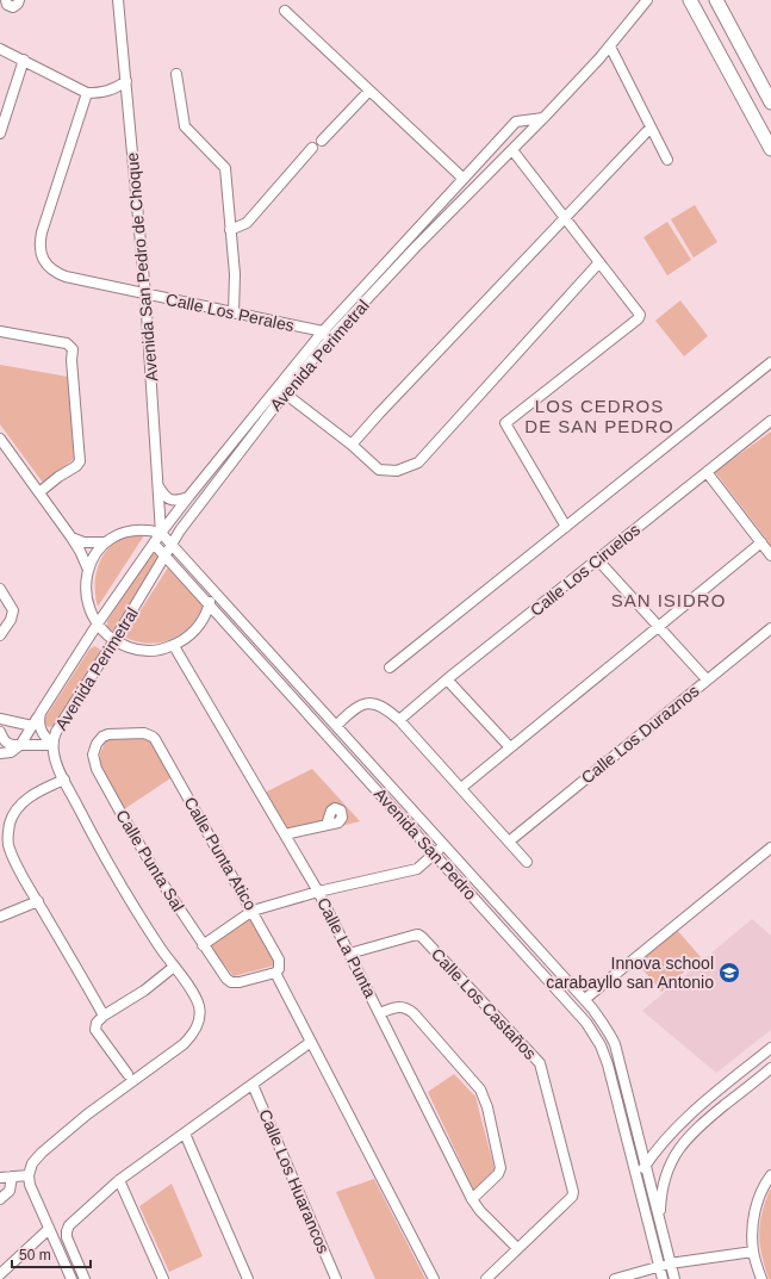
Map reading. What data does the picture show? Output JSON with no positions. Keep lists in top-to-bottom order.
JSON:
{
  "streets": {
    "street": [
      "Avenida San Pedro de Choque",
      "Calle Los Perales",
      "Avenida Perimetral",
      "Calle Los Ciruelos",
      "Calle Los Duraznos",
      "Avenida San Pedro",
      "Calle Punta Atico",
      "Calle Punta Sal",
      "Calle La Punta",
      "Calle Los Castaños",
      "Calle Los Huarancos"
    ]
  },
  "crossings": [
    ["Avenida San Pedro de Choque", "Calle Los Perales"],
    ["Avenida San Pedro de Choque", "Avenida Perimetral"],
    ["Avenida San Pedro de Choque", "Avenida San Pedro"],
    ["Calle Los Perales", "Avenida Perimetral"],
    ["Avenida Perimetral", "Avenida San Pedro"],
    ["Calle Punta Atico", "Calle Punta Sal"],
    ["Calle La Punta", "Calle Los Castaños"]
  ],
  "districts": ["LOS CEDROS DE SAN PEDRO", "SAN ISIDRO"],
  "places": {
    "school or university": ["Innova school carabayllo san Antonio"]
  },
  "scale_bar": "50 m"
}
